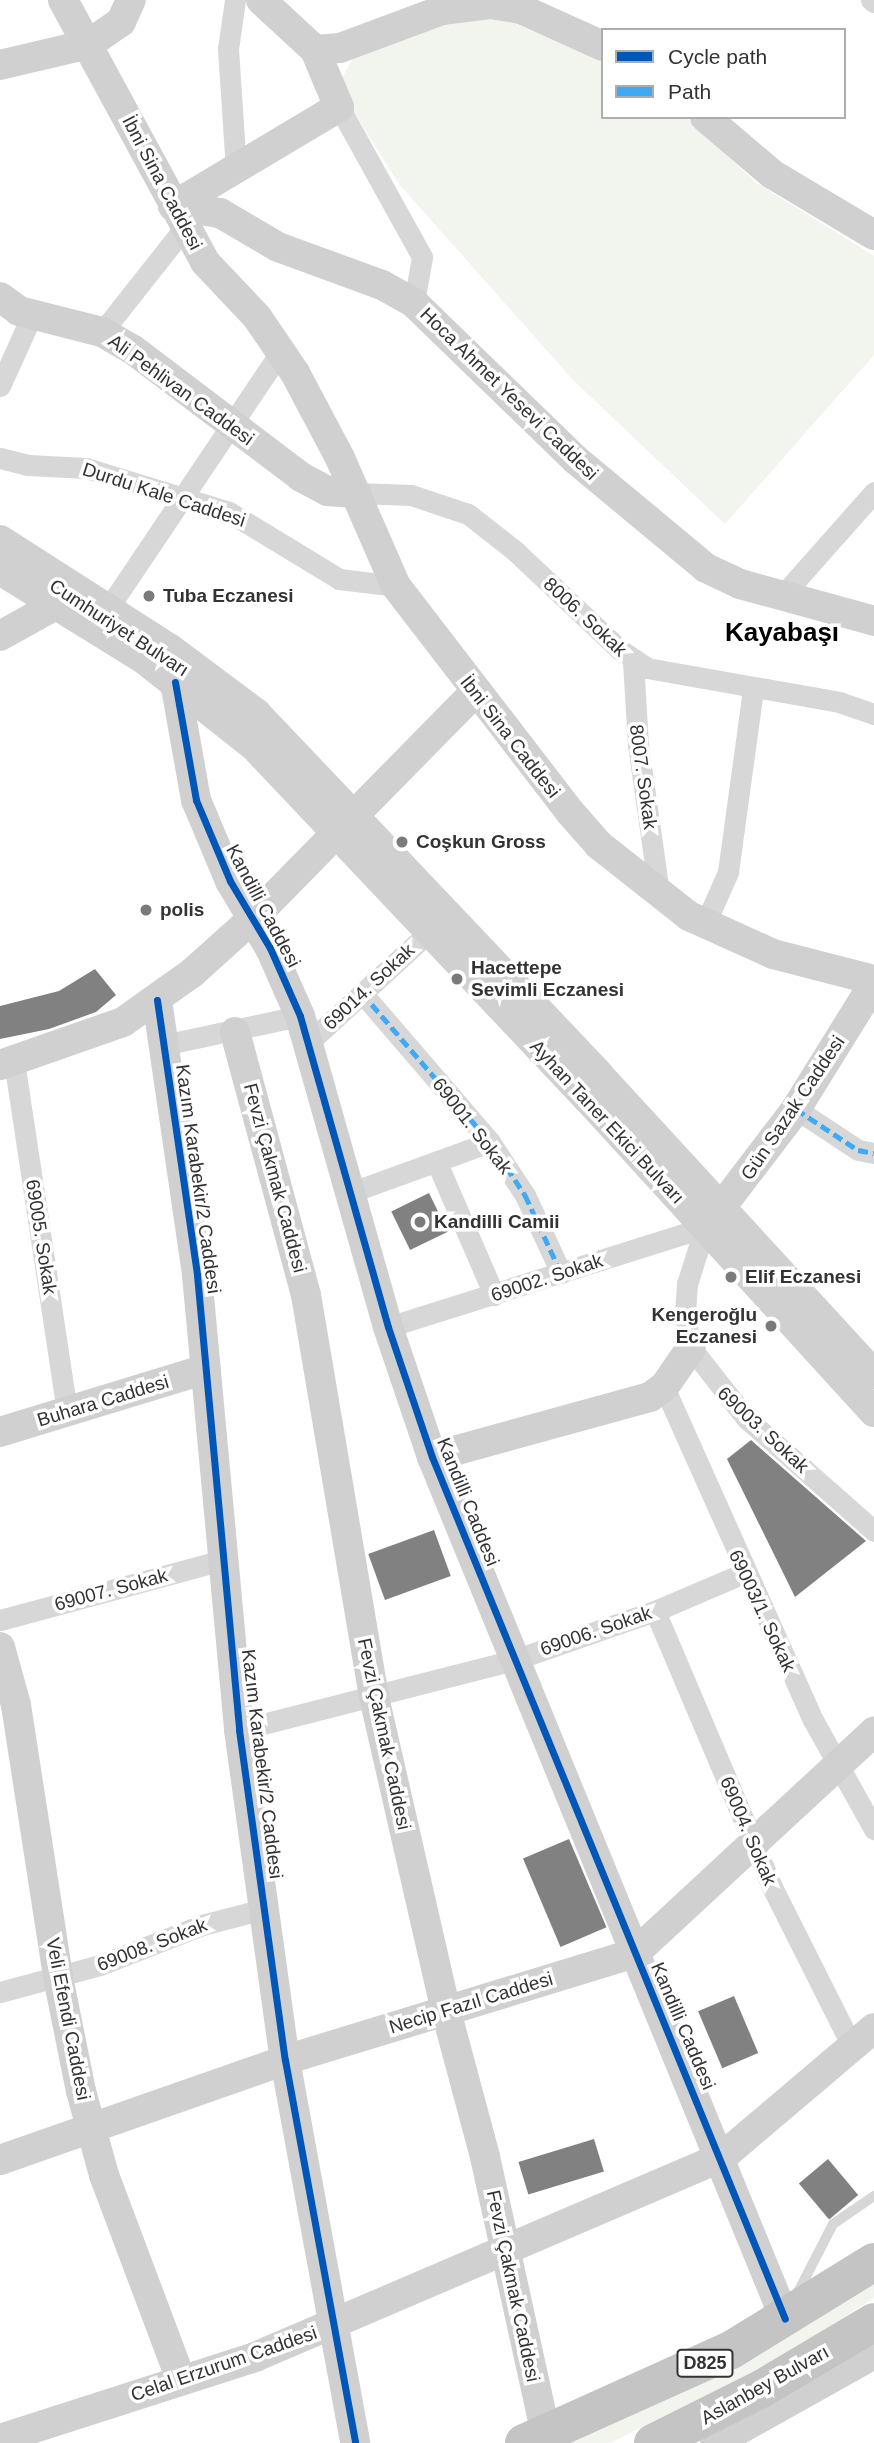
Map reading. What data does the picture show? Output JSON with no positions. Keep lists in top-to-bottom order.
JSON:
{
  "streets": {
    "highway": ["D825", "Aslanbey Bulvarı"],
    "street": [
      "İbni Sina Caddesi",
      "Ali Pehlivan Caddesi",
      "Hoca Ahmet Yesevi Caddesi",
      "Durdu Kale Caddesi",
      "8006. Sokak",
      "Cumhuriyet Bulvarı",
      "8007. Sokak",
      "Kandilli Caddesi",
      "69014. Sokak",
      "Gün Sazak Caddesi",
      "Ayhan Taner Ekici Bulvarı",
      "69001. Sokak",
      "Fevzi Çakmak Caddesi",
      "Kazım Karabekir/2 Caddesi",
      "69005. Sokak",
      "69002. Sokak",
      "Buhara Caddesi",
      "69003. Sokak",
      "69007. Sokak",
      "69003/1. Sokak",
      "69006. Sokak",
      "69004. Sokak",
      "69008. Sokak",
      "Necip Fazıl Caddesi",
      "Veli Efendi Caddesi",
      "Celal Erzurum Caddesi"
    ]
  },
  "crossings": [
    ["İbni Sina Caddesi", "Ali Pehlivan Caddesi"],
    ["İbni Sina Caddesi", "Hoca Ahmet Yesevi Caddesi"],
    ["İbni Sina Caddesi", "Durdu Kale Caddesi"],
    ["İbni Sina Caddesi", "8006. Sokak"],
    ["İbni Sina Caddesi", "8007. Sokak"],
    ["İbni Sina Caddesi", "Gün Sazak Caddesi"],
    ["Ali Pehlivan Caddesi", "8006. Sokak"],
    ["8006. Sokak", "8007. Sokak"],
    ["Cumhuriyet Bulvarı", "Kandilli Caddesi"],
    ["Cumhuriyet Bulvarı", "Ayhan Taner Ekici Bulvarı"],
    ["Kandilli Caddesi", "69014. Sokak"],
    ["Kandilli Caddesi", "69002. Sokak"],
    ["Kandilli Caddesi", "69006. Sokak"],
    ["Kandilli Caddesi", "Necip Fazıl Caddesi"],
    ["Kandilli Caddesi", "D825"],
    ["Kandilli Caddesi", "Celal Erzurum Caddesi"],
    ["69014. Sokak", "Ayhan Taner Ekici Bulvarı"],
    ["69014. Sokak", "69001. Sokak"],
    ["Gün Sazak Caddesi", "Ayhan Taner Ekici Bulvarı"],
    ["Gün Sazak Caddesi", "69002. Sokak"],
    ["Gün Sazak Caddesi", "69003. Sokak"],
    ["Ayhan Taner Ekici Bulvarı", "69002. Sokak"],
    ["Ayhan Taner Ekici Bulvarı", "69003. Sokak"],
    ["69001. Sokak", "69002. Sokak"],
    ["Fevzi Çakmak Caddesi", "69006. Sokak"],
    ["Fevzi Çakmak Caddesi", "Necip Fazıl Caddesi"],
    ["Fevzi Çakmak Caddesi", "D825"],
    ["Fevzi Çakmak Caddesi", "Celal Erzurum Caddesi"],
    ["Kazım Karabekir/2 Caddesi", "Buhara Caddesi"],
    ["Kazım Karabekir/2 Caddesi", "69007. Sokak"],
    ["Kazım Karabekir/2 Caddesi", "69006. Sokak"],
    ["Kazım Karabekir/2 Caddesi", "69008. Sokak"],
    ["Kazım Karabekir/2 Caddesi", "Necip Fazıl Caddesi"],
    ["Kazım Karabekir/2 Caddesi", "Celal Erzurum Caddesi"],
    ["69005. Sokak", "Buhara Caddesi"],
    ["69002. Sokak", "69003. Sokak"],
    ["69003/1. Sokak", "69006. Sokak"],
    ["69003/1. Sokak", "Necip Fazıl Caddesi"],
    ["69006. Sokak", "69004. Sokak"],
    ["69004. Sokak", "Necip Fazıl Caddesi"],
    ["69004. Sokak", "Celal Erzurum Caddesi"],
    ["69008. Sokak", "Veli Efendi Caddesi"],
    ["Necip Fazıl Caddesi", "Veli Efendi Caddesi"],
    ["Veli Efendi Caddesi", "Celal Erzurum Caddesi"]
  ],
  "districts": ["Kayabaşı"],
  "places": [
    "Tuba Eczanesi",
    "Coşkun Gross",
    "polis",
    "Hacettepe Sevimli Eczanesi",
    "Kandilli Camii",
    "Elif Eczanesi",
    "Kengeroğlu Eczanesi"
  ],
  "legend": ["Cycle path", "Path"]
}
